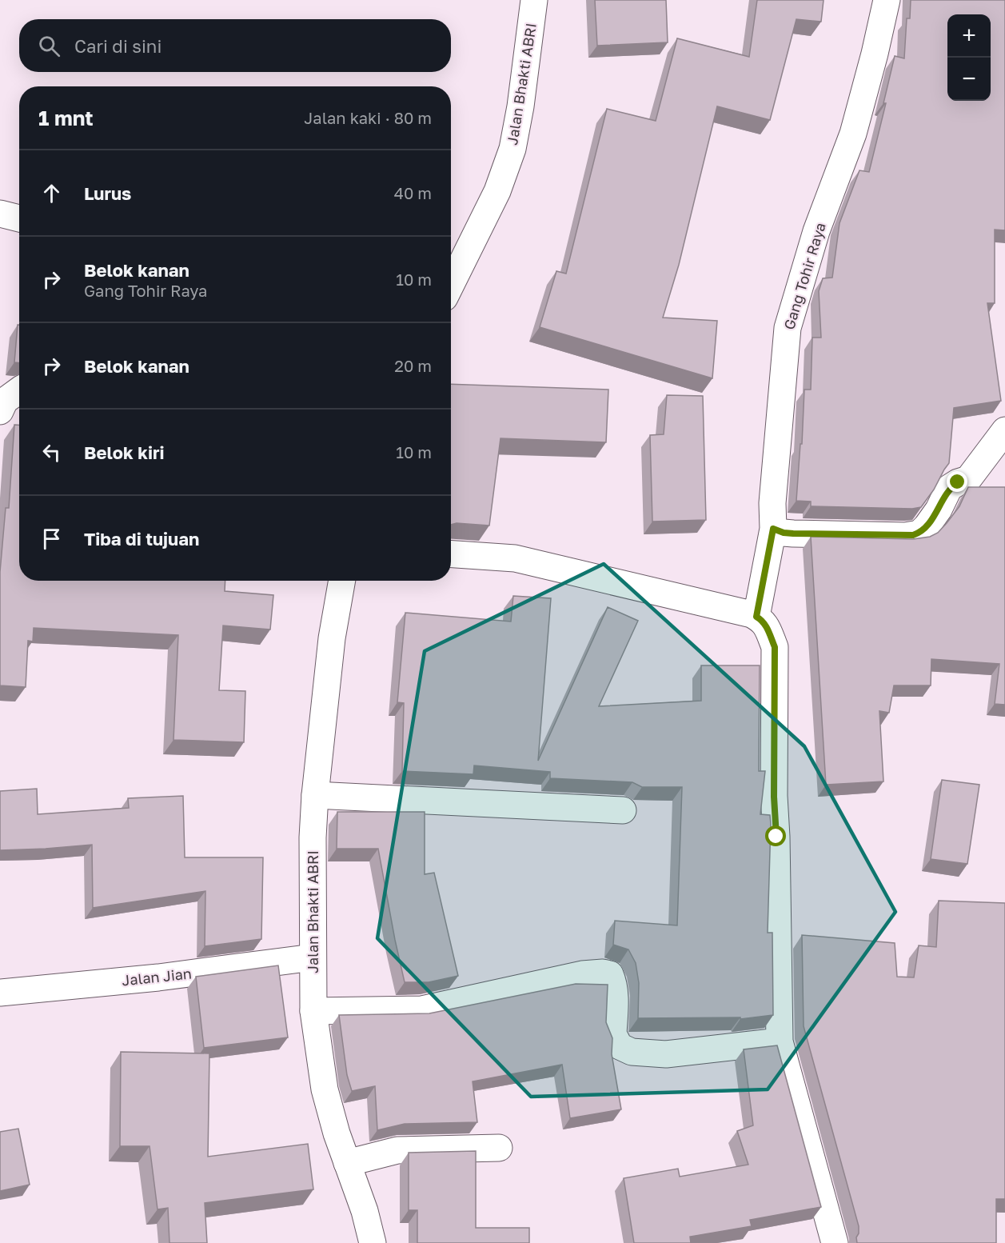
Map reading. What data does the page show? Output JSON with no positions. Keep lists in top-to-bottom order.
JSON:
{
  "streets": {
    "street": ["Jalan Bhakti ABRI", "Gang Tohir Raya", "Jalan Jian"]
  },
  "crossings": [
    ["Jalan Bhakti ABRI", "Jalan Jian"]
  ],
  "page": {
    "map_buttons": ["+", "−"],
    "search": "Cari di sini",
    "heading": ["1 mnt", "Jalan kaki · 80 m"],
    "list": [
      ["Lurus", "40 m"],
      ["Belok kanan", "Gang Tohir Raya", "10 m"],
      ["Belok kanan", "20 m"],
      ["Belok kiri", "10 m"],
      "Tiba di tujuan"
    ]
  }
}
